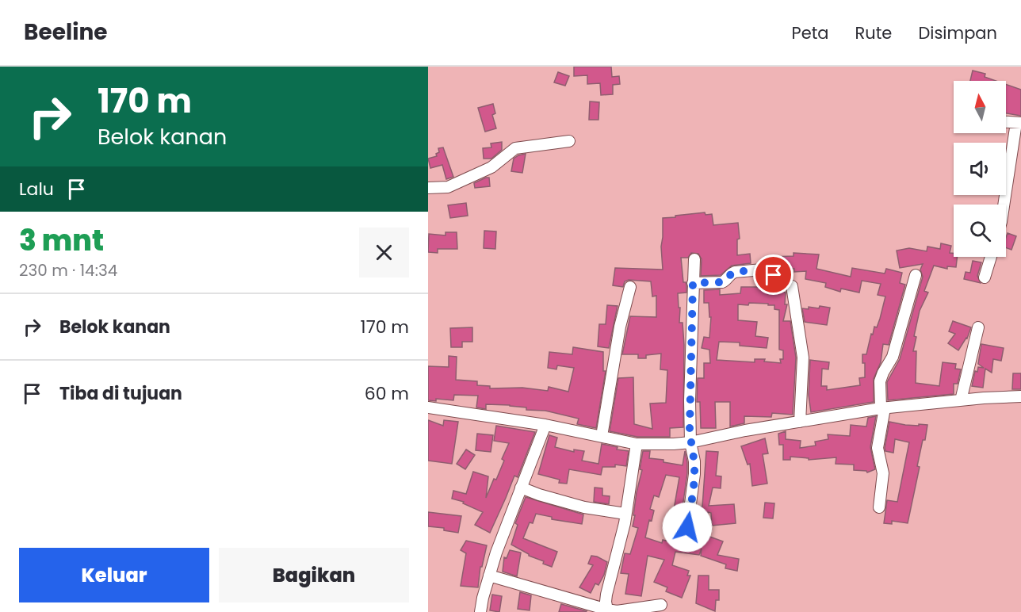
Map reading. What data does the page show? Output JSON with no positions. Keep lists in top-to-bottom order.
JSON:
{
  "north": "top",
  "page": {
    "header": "Beeline",
    "nav": ["Peta", "Rute", "Disimpan"],
    "turn": ["170 m", "Belok kanan"],
    "then": "Lalu",
    "heading": ["3 mnt", "230 m · 14:34"],
    "list": [
      {
        "name": "Belok kanan",
        "value": "170 m"
      },
      {
        "name": "Tiba di tujuan",
        "value": "60 m"
      }
    ],
    "buttons": ["Keluar", "Bagikan"]
  }
}
